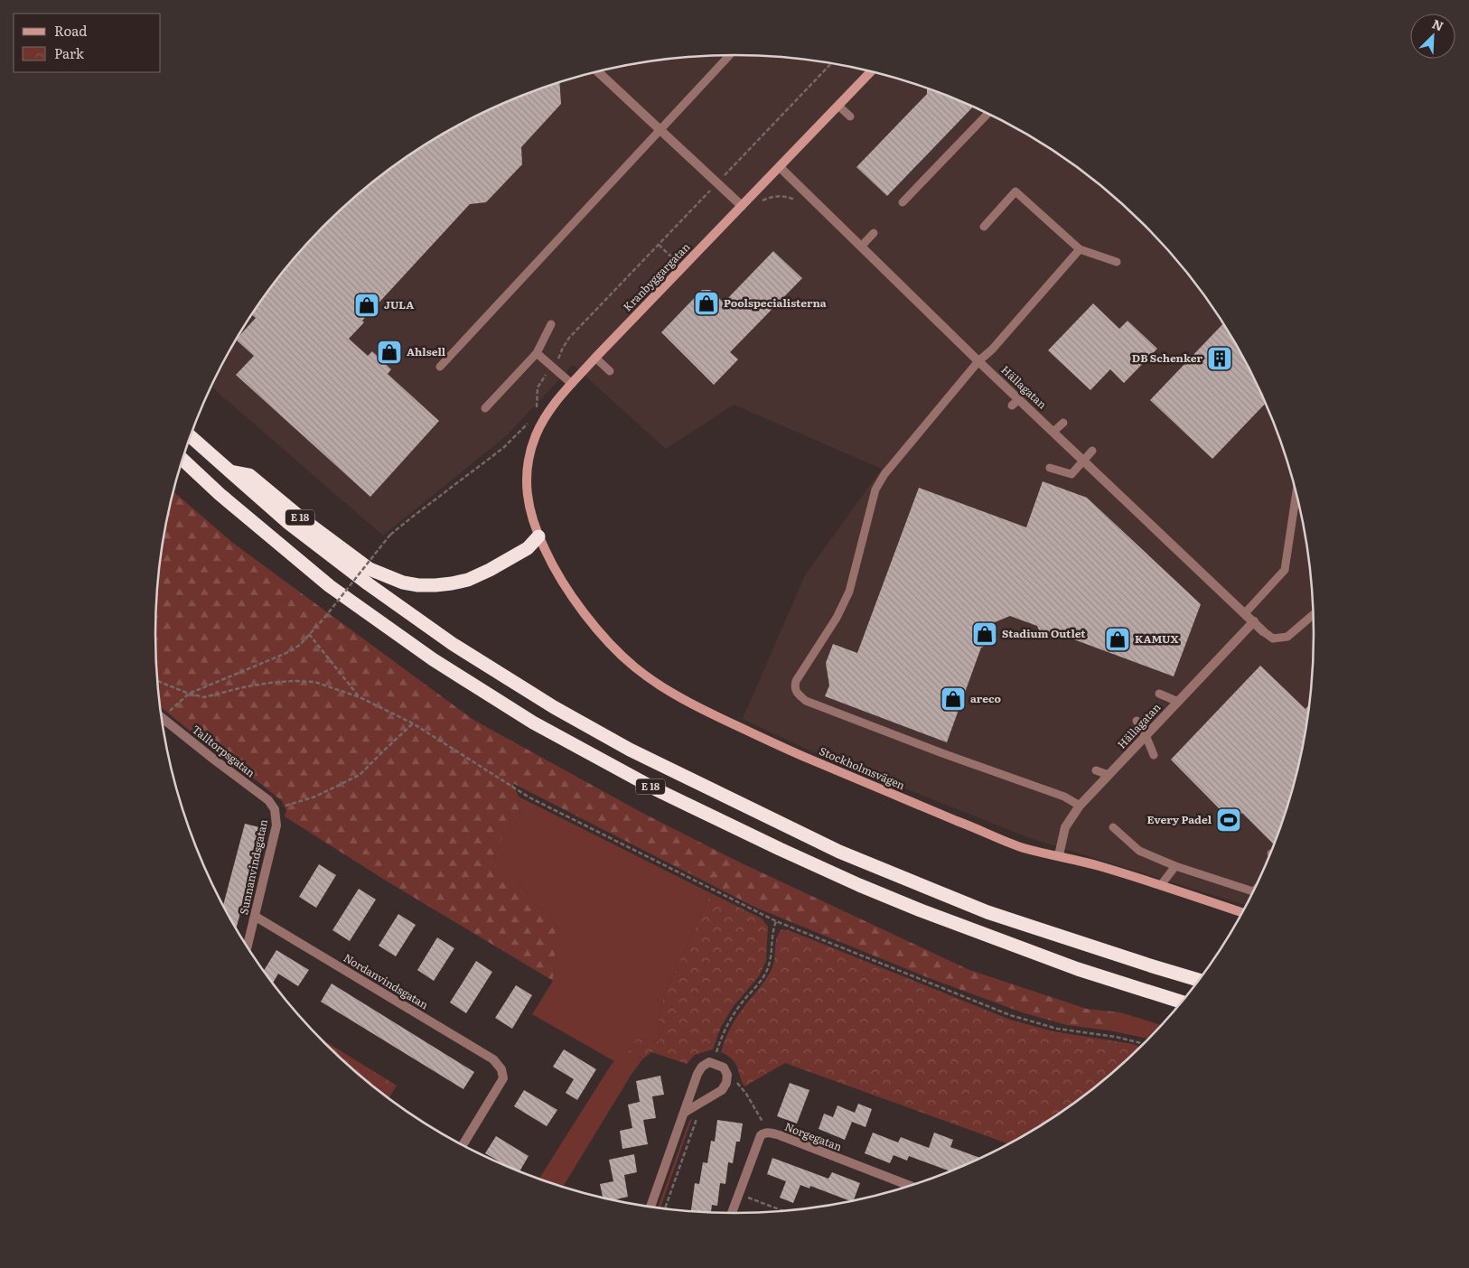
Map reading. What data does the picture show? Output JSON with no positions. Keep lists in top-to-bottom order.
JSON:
{
  "streets": {
    "highway": ["E 18"],
    "street": [
      "Kranbyggargatan",
      "Hällagatan",
      "Talltorpsgatan",
      "Stockholmsvägen",
      "Sunnanvindsgatan",
      "Nordanvindsgatan",
      "Norgegatan"
    ]
  },
  "crossings": [
    ["Kranbyggargatan", "Hällagatan"],
    ["Kranbyggargatan", "E 18"],
    ["Kranbyggargatan", "Stockholmsvägen"],
    ["Hällagatan", "Stockholmsvägen"],
    ["E 18", "Stockholmsvägen"],
    ["Talltorpsgatan", "Sunnanvindsgatan"],
    ["Sunnanvindsgatan", "Nordanvindsgatan"]
  ],
  "places": {
    "shop": [
      "Poolspecialisterna",
      "JULA",
      "Ahlsell",
      "Stadium Outlet",
      "KAMUX",
      "areco"
    ],
    "building": ["DB Schenker"],
    "sports": ["Every Padel"]
  },
  "legend": ["Road", "Park"],
  "north": "top right"
}
